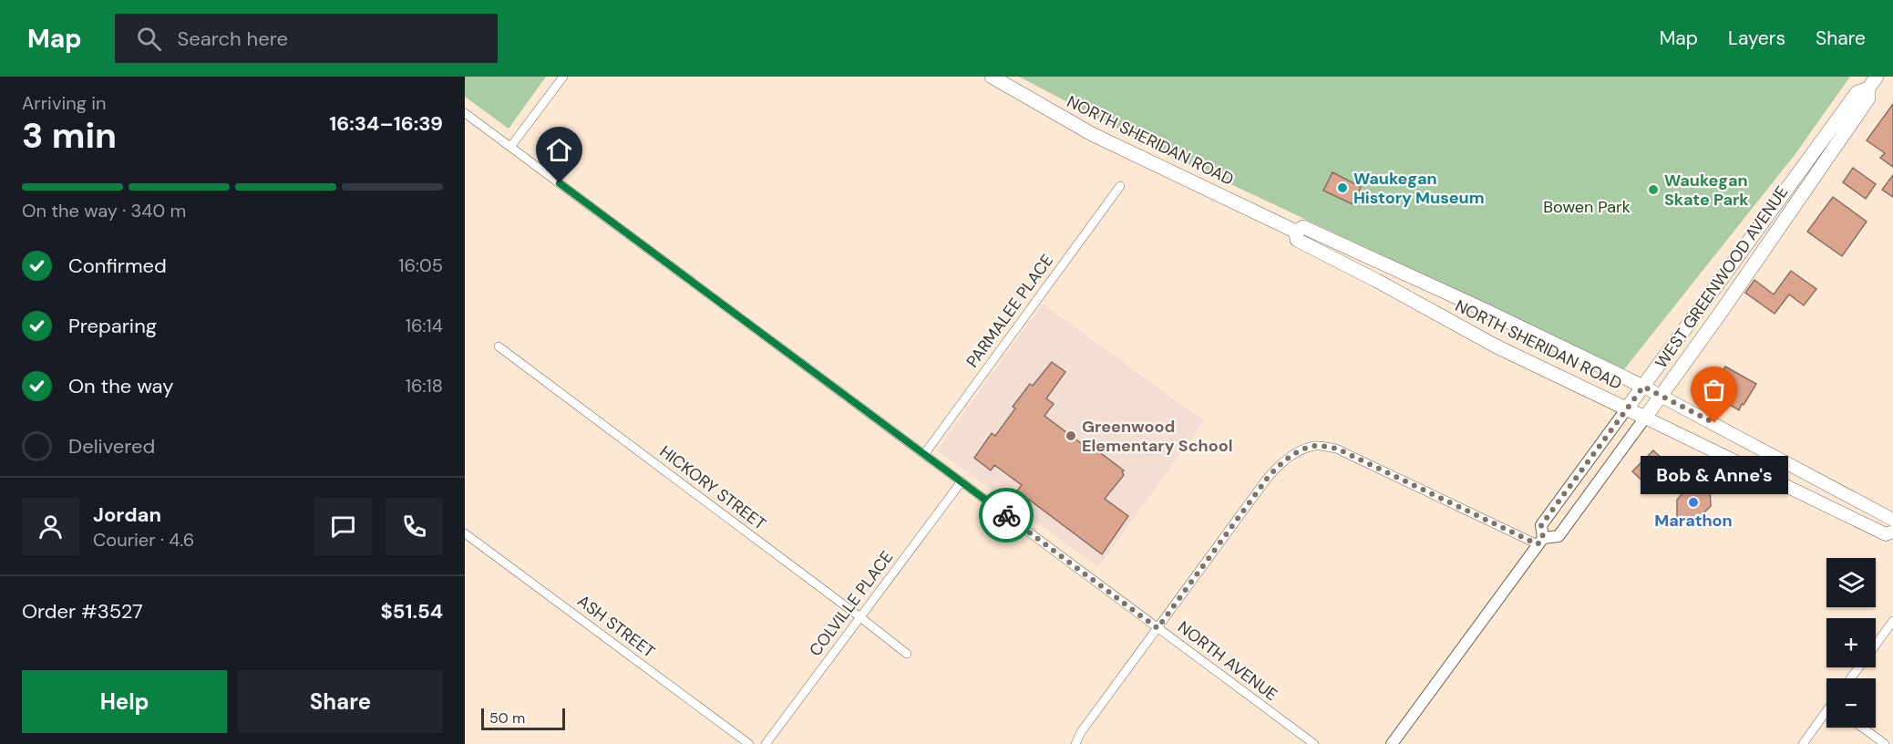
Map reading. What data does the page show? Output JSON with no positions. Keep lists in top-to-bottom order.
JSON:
{
  "streets": {
    "main road": ["NORTH SHERIDAN ROAD", "WEST GREENWOOD AVENUE"],
    "street": [
      "PARMALEE PLACE",
      "HICKORY STREET",
      "COLVILLE PLACE",
      "ASH STREET",
      "NORTH AVENUE"
    ]
  },
  "crossings": [
    ["NORTH SHERIDAN ROAD", "WEST GREENWOOD AVENUE"],
    ["PARMALEE PLACE", "NORTH AVENUE"],
    ["HICKORY STREET", "COLVILLE PLACE"],
    ["COLVILLE PLACE", "NORTH AVENUE"]
  ],
  "parks": ["Bowen Park"],
  "places": [
    "Waukegan History Museum",
    "Waukegan Skate Park",
    "Bob & Anne's",
    "Greenwood Elementary School",
    "Marathon"
  ],
  "scale_bar": "50 m",
  "page": {
    "header": "Map",
    "search": "Search here",
    "nav": ["Map", "Layers", "Share"],
    "heading": ["3 min", "Arriving in", "16:34–16:39"],
    "panel": [
      "Jordan",
      "Courier · 4.6",
      "Order #3527",
      "$51.54"
    ],
    "bar": "On the way · 340 m",
    "list": [
      ["Confirmed", "16:05"],
      ["Preparing", "16:14"],
      ["On the way", "16:18"],
      "Delivered"
    ],
    "bubble": "Bob & Anne's",
    "map_buttons": ["+", "−"],
    "buttons": ["Help", "Share"],
    "scale": "50 m"
  }
}
